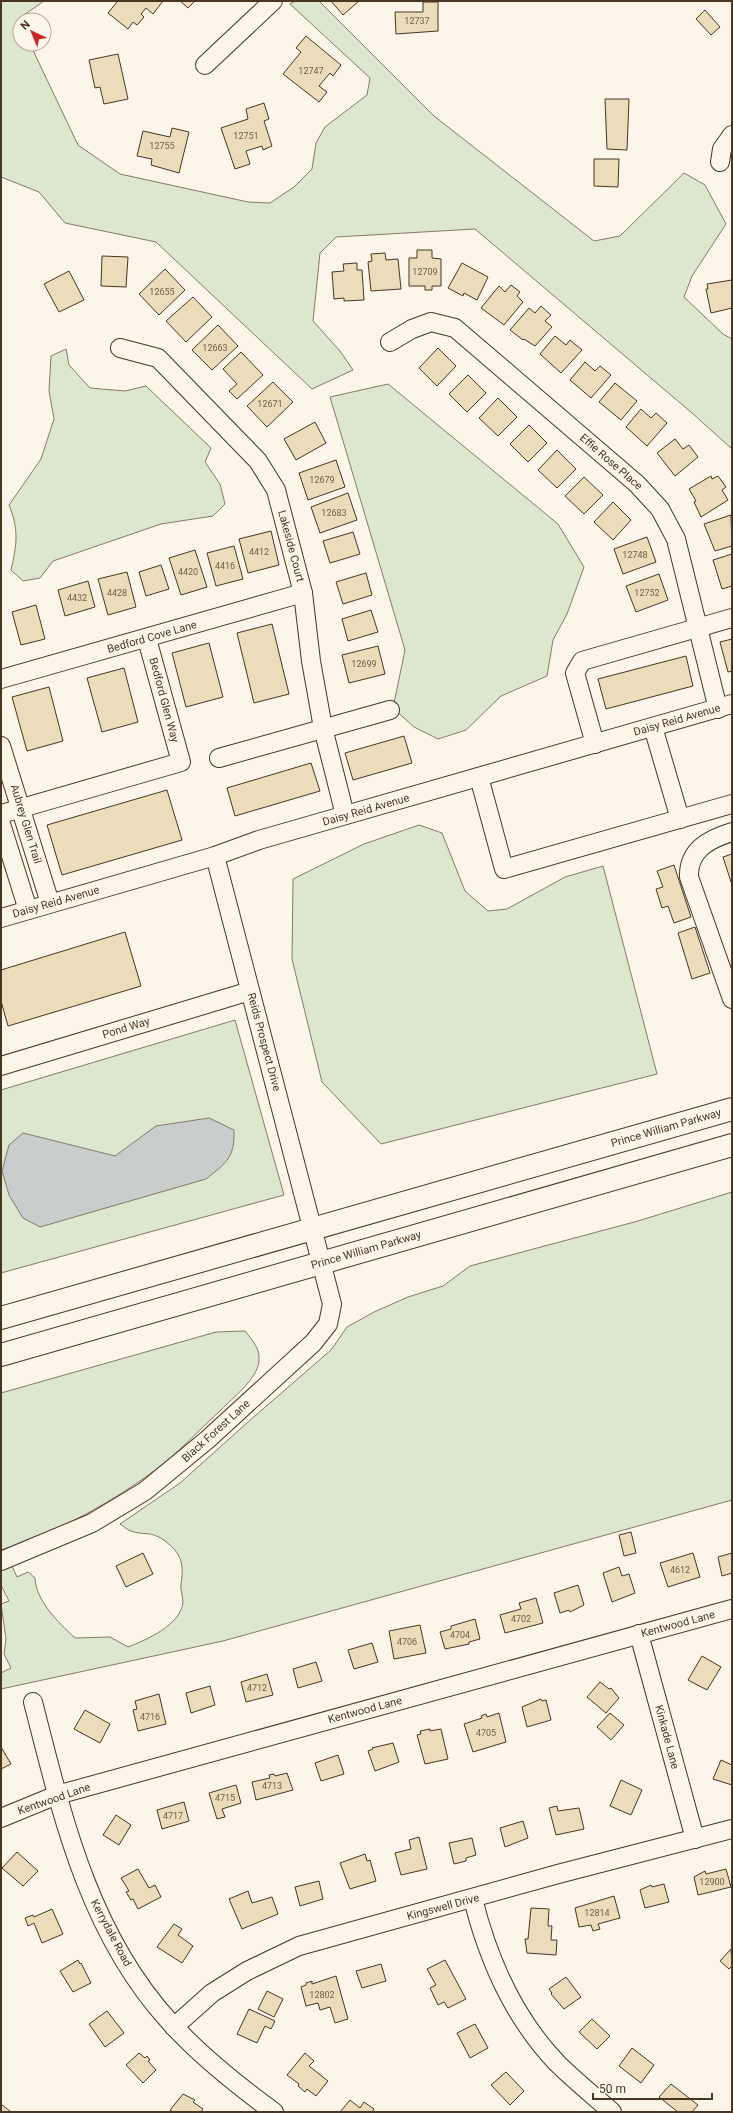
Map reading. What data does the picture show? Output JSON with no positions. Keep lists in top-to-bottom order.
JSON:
{
  "streets": {
    "highway": ["Prince William Parkway"],
    "street": [
      "Effie Rose Place",
      "Lakeside Court",
      "Bedford Cove Lane",
      "Bedford Glen Way",
      "Daisy Reid Avenue",
      "Aubrey Glen Trail",
      "Pond Way",
      "Reids Prospect Drive",
      "Black Forest Lane",
      "Kentwood Lane",
      "Kinkade Lane",
      "Kingswell Drive",
      "Kerrydale Road"
    ]
  },
  "crossings": [
    ["Effie Rose Place", "Daisy Reid Avenue"],
    ["Lakeside Court", "Bedford Cove Lane"],
    ["Lakeside Court", "Daisy Reid Avenue"],
    ["Bedford Cove Lane", "Bedford Glen Way"],
    ["Bedford Glen Way", "Aubrey Glen Trail"],
    ["Daisy Reid Avenue", "Aubrey Glen Trail"],
    ["Daisy Reid Avenue", "Reids Prospect Drive"],
    ["Pond Way", "Reids Prospect Drive"],
    ["Reids Prospect Drive", "Prince William Parkway"],
    ["Reids Prospect Drive", "Black Forest Lane"],
    ["Prince William Parkway", "Black Forest Lane"],
    ["Kentwood Lane", "Kinkade Lane"],
    ["Kentwood Lane", "Kerrydale Road"],
    ["Kinkade Lane", "Kingswell Drive"],
    ["Kingswell Drive", "Kerrydale Road"]
  ],
  "house_numbers": [
    "12737",
    "12747",
    "12751",
    "12755",
    "12709",
    "12655",
    "12663",
    "12671",
    "12679",
    "12683",
    "4412",
    "12748",
    "4416",
    "4420",
    "4428",
    "12752",
    "4432",
    "12699",
    "4612",
    "4702",
    "4704",
    "4706",
    "4712",
    "4716",
    "4705",
    "4713",
    "4715",
    "4717",
    "12900",
    "12814",
    "12802"
  ],
  "scale_bar": "50 m",
  "north": "top left"
}
